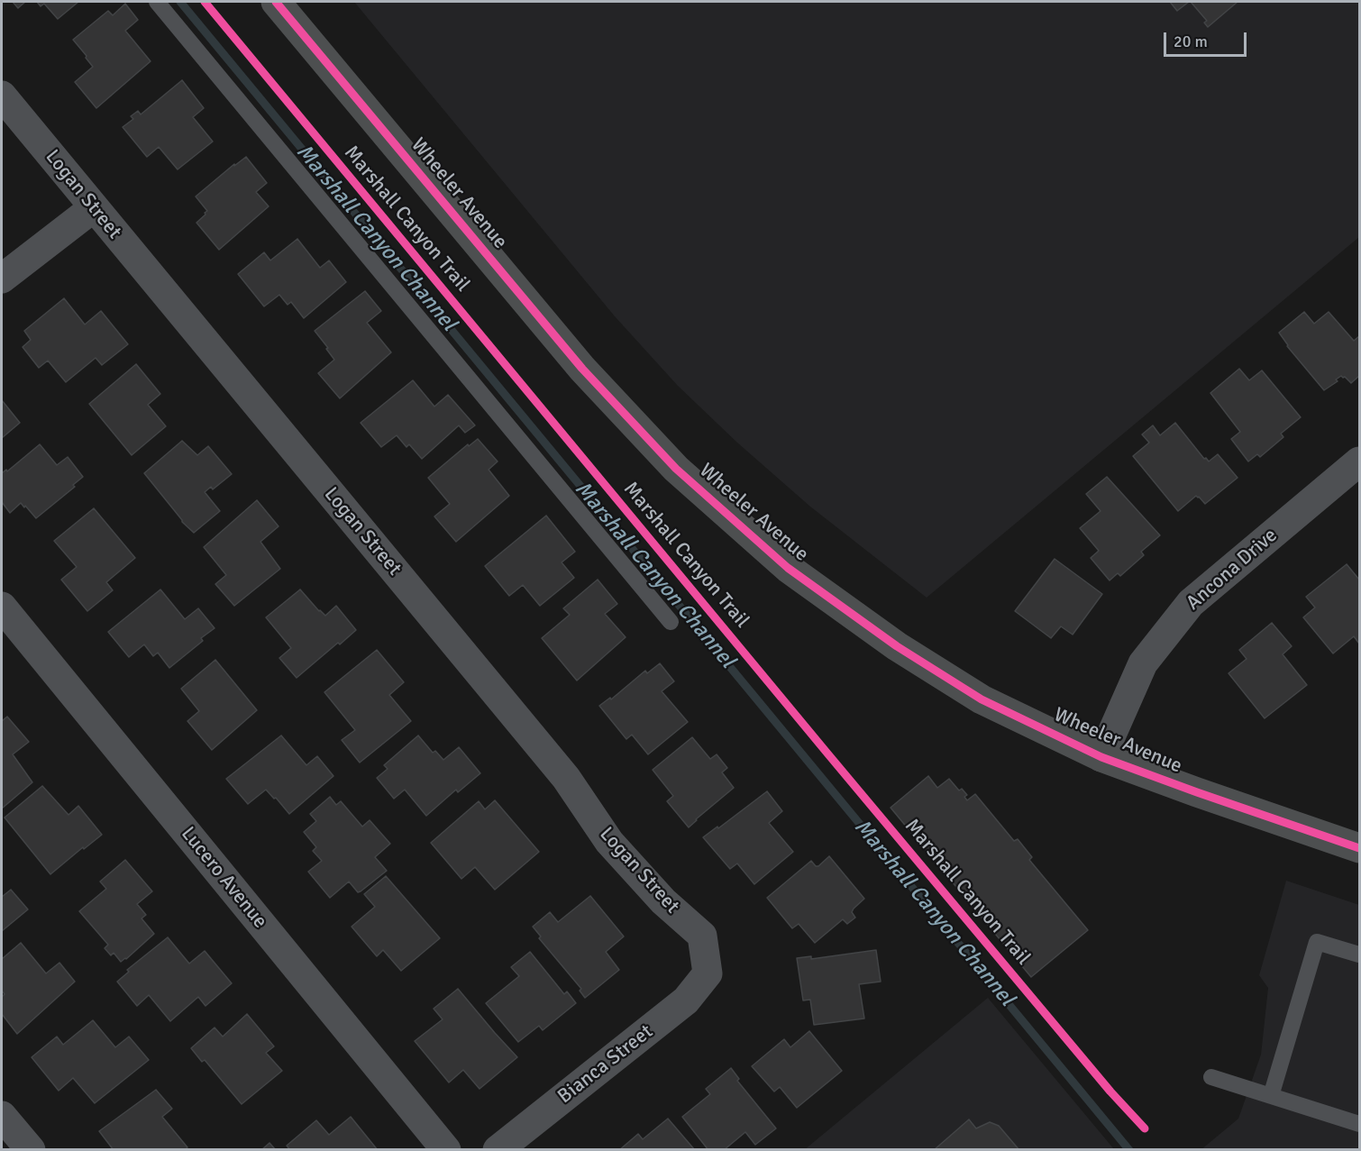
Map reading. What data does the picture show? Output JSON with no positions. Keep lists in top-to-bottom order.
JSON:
{
  "streets": {
    "main road": ["Wheeler Avenue"],
    "street": [
      "Logan Street",
      "Ancona Drive",
      "Lucero Avenue",
      "Bianca Street"
    ],
    "cycle path": ["Marshall Canyon Trail"]
  },
  "crossings": [
    ["Wheeler Avenue", "Ancona Drive"],
    ["Logan Street", "Bianca Street"]
  ],
  "water": ["Marshall Canyon Channel"],
  "scale_bar": "20 m"
}
